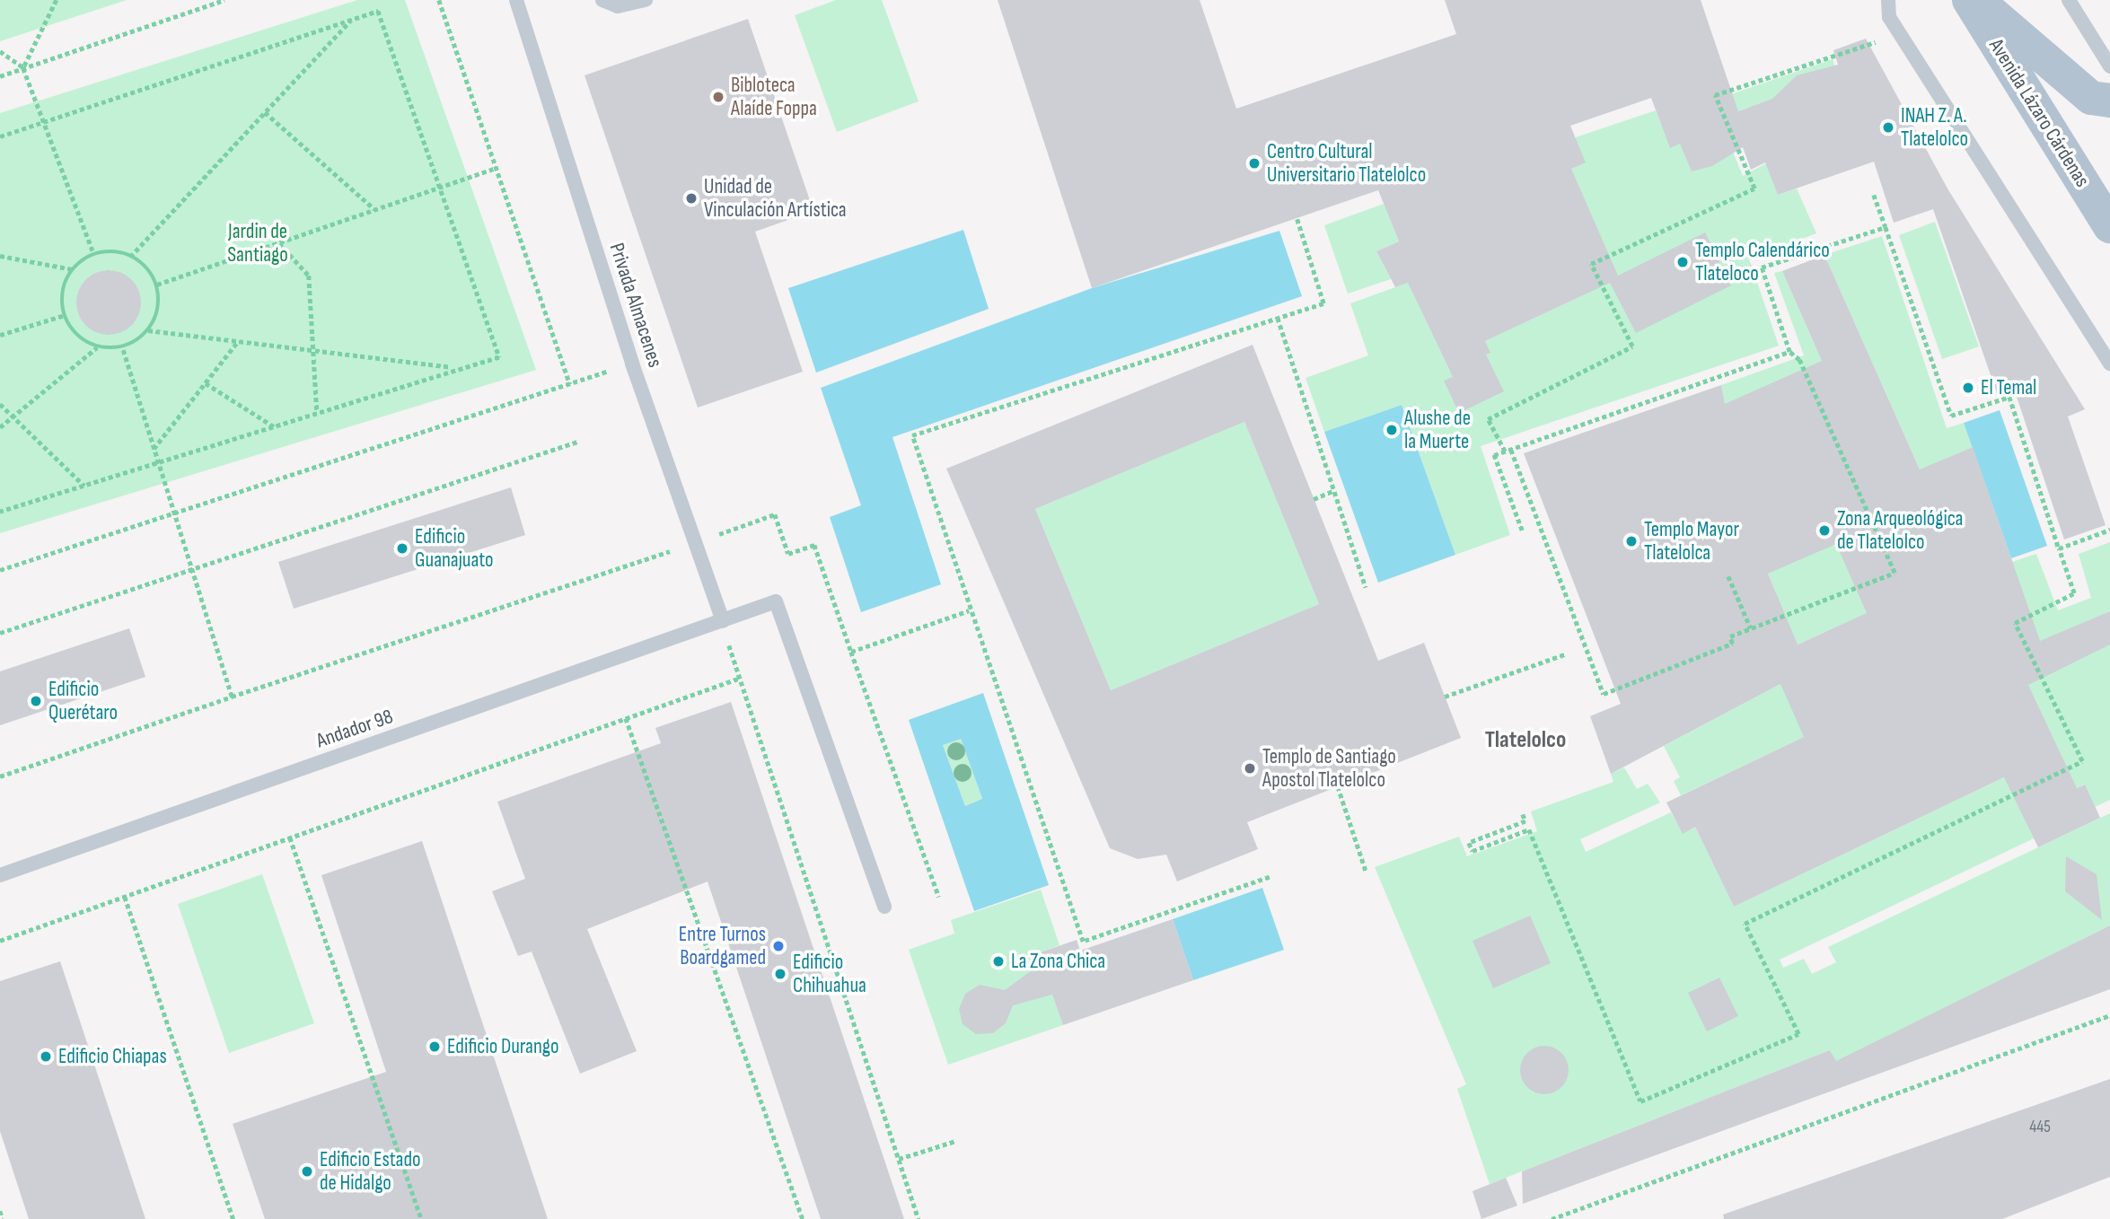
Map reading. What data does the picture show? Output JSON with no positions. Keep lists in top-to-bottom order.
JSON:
{
  "streets": {
    "main road": ["Avenida Lázaro Cárdenas"],
    "lane": ["Privada Almacenes", "Andador 98"]
  },
  "crossings": [
    ["Privada Almacenes", "Andador 98"]
  ],
  "districts": ["Tlatelolco"],
  "parks": ["Jardin de Santiago"],
  "places": [
    "Bibloteca Alaíde Foppa",
    "INAH Z. A. Tlatelolco",
    "Centro Cultural Universitario Tlatelolco",
    "Unidad de Vinculación Artística",
    "Templo Calendárico Tlateloco",
    "El Temal",
    "Alushe de la Muerte",
    "Zona Arqueológica de Tlatelolco",
    "Templo Mayor Tlatelolca",
    "Edificio Guanajuato",
    "Edificio Querétaro",
    "Templo de Santiago Apostol Tlatelolco",
    "Entre Turnos Boardgamed",
    "La Zona Chica",
    "Edificio Chihuahua",
    "Edificio Durango",
    "Edificio Chiapas",
    "Edificio Estado de Hidalgo"
  ],
  "house_numbers": ["445"]
}
